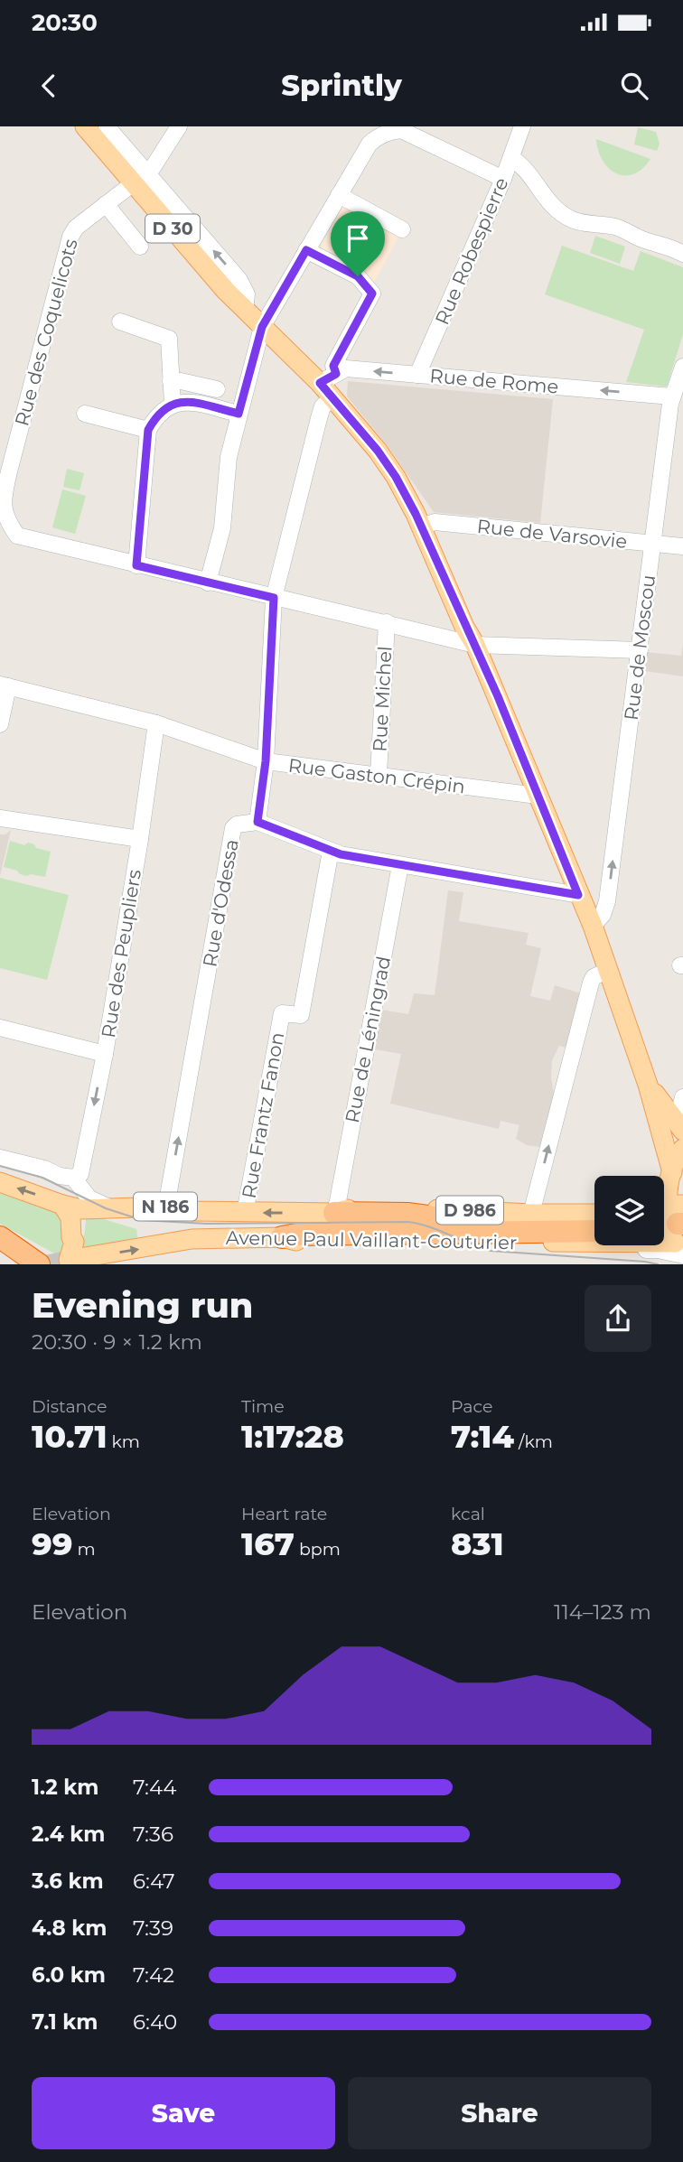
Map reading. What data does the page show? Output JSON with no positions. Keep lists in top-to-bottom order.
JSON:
{
  "streets": {
    "main road": [
      "D 30",
      "N 186",
      "D 986",
      "Avenue Paul Vaillant-Couturier"
    ],
    "street": [
      "Rue Robespierre",
      "Rue des Coquelicots",
      "Rue de Rome",
      "Rue de Varsovie",
      "Rue de Moscou",
      "Rue Michel",
      "Rue Gaston Crépin",
      "Rue d'Odessa",
      "Rue des Peupliers",
      "Rue de Léningrad",
      "Rue Frantz Fanon"
    ]
  },
  "crossings": [
    ["D 30", "Rue des Coquelicots"],
    ["D 30", "Rue de Rome"],
    ["D 30", "Rue de Varsovie"],
    ["D 30", "Rue de Moscou"],
    ["D 30", "Rue Gaston Crépin"],
    ["D 30", "Rue d'Odessa"],
    ["Rue Robespierre", "Rue de Rome"],
    ["Rue des Coquelicots", "Rue de Moscou"],
    ["Rue des Coquelicots", "Rue Michel"],
    ["Rue des Coquelicots", "Rue d'Odessa"],
    ["Rue de Rome", "Rue de Moscou"],
    ["Rue de Varsovie", "Rue de Moscou"],
    ["Rue Michel", "Rue Gaston Crépin"],
    ["Rue Gaston Crépin", "Rue d'Odessa"],
    ["Rue Gaston Crépin", "Rue des Peupliers"],
    ["Rue d'Odessa", "Avenue Paul Vaillant-Couturier"],
    ["Rue de Léningrad", "Avenue Paul Vaillant-Couturier"],
    ["Rue Frantz Fanon", "Avenue Paul Vaillant-Couturier"]
  ],
  "one_way": ["Rue de Rome", "Rue de Moscou", "Rue d'Odessa"],
  "page": {
    "status": "20:30",
    "header": "Sprintly",
    "heading": ["Evening run", "20:30 · 9 × 1.2 km"],
    "stats": [
      ["Distance", "10.71 km"],
      ["Time", "1:17:28"],
      ["Pace", "7:14 /km"],
      ["Elevation", "99 m"],
      ["Heart rate", "167 bpm"],
      ["kcal", "831"]
    ],
    "chart": ["Elevation", "114–123 m"],
    "list": [
      {
        "name": "1.2 km",
        "note": "7:44"
      },
      {
        "name": "2.4 km",
        "note": "7:36"
      },
      {
        "name": "3.6 km",
        "note": "6:47"
      },
      {
        "name": "4.8 km",
        "note": "7:39"
      },
      {
        "name": "6.0 km",
        "note": "7:42"
      },
      {
        "name": "7.1 km",
        "note": "6:40"
      }
    ],
    "buttons": ["Save", "Share"]
  }
}
